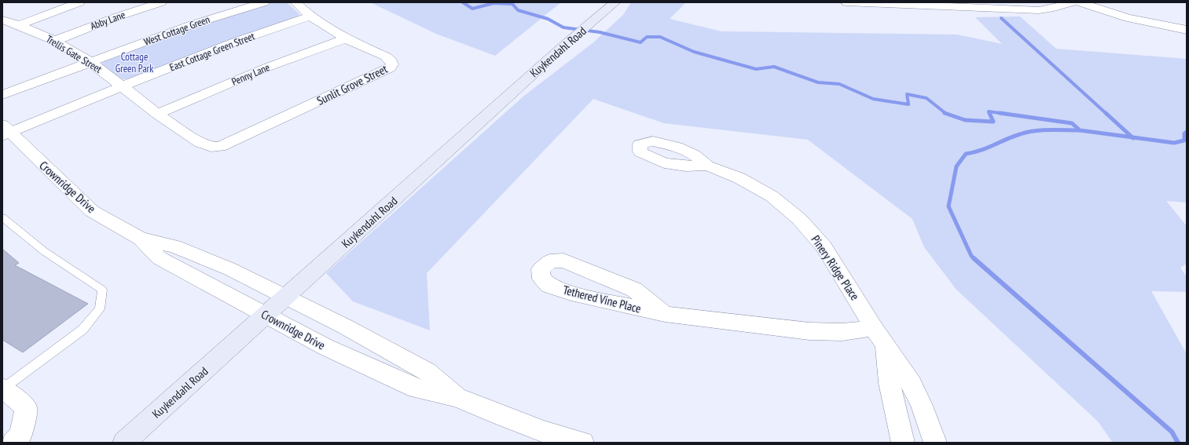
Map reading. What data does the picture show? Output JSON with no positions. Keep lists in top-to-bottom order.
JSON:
{
  "streets": {
    "main road": ["Kuykendahl Road"],
    "street": [
      "Abby Lane",
      "West Cottage Green",
      "East Cottage Green Street",
      "Trellis Gate Street",
      "Penny Lane",
      "Sunlit Grove Street",
      "Crownridge Drive",
      "Pinery Ridge Place",
      "Tethered Vine Place"
    ]
  },
  "crossings": [
    ["Abby Lane", "Trellis Gate Street"],
    ["West Cottage Green", "Trellis Gate Street"],
    ["East Cottage Green Street", "Trellis Gate Street"],
    ["East Cottage Green Street", "Crownridge Drive"],
    ["Kuykendahl Road", "Crownridge Drive"],
    ["Trellis Gate Street", "Penny Lane"],
    ["Trellis Gate Street", "Sunlit Grove Street"],
    ["Penny Lane", "Sunlit Grove Street"],
    ["Pinery Ridge Place", "Tethered Vine Place"]
  ],
  "parks": ["Cottage Green Park"]
}
